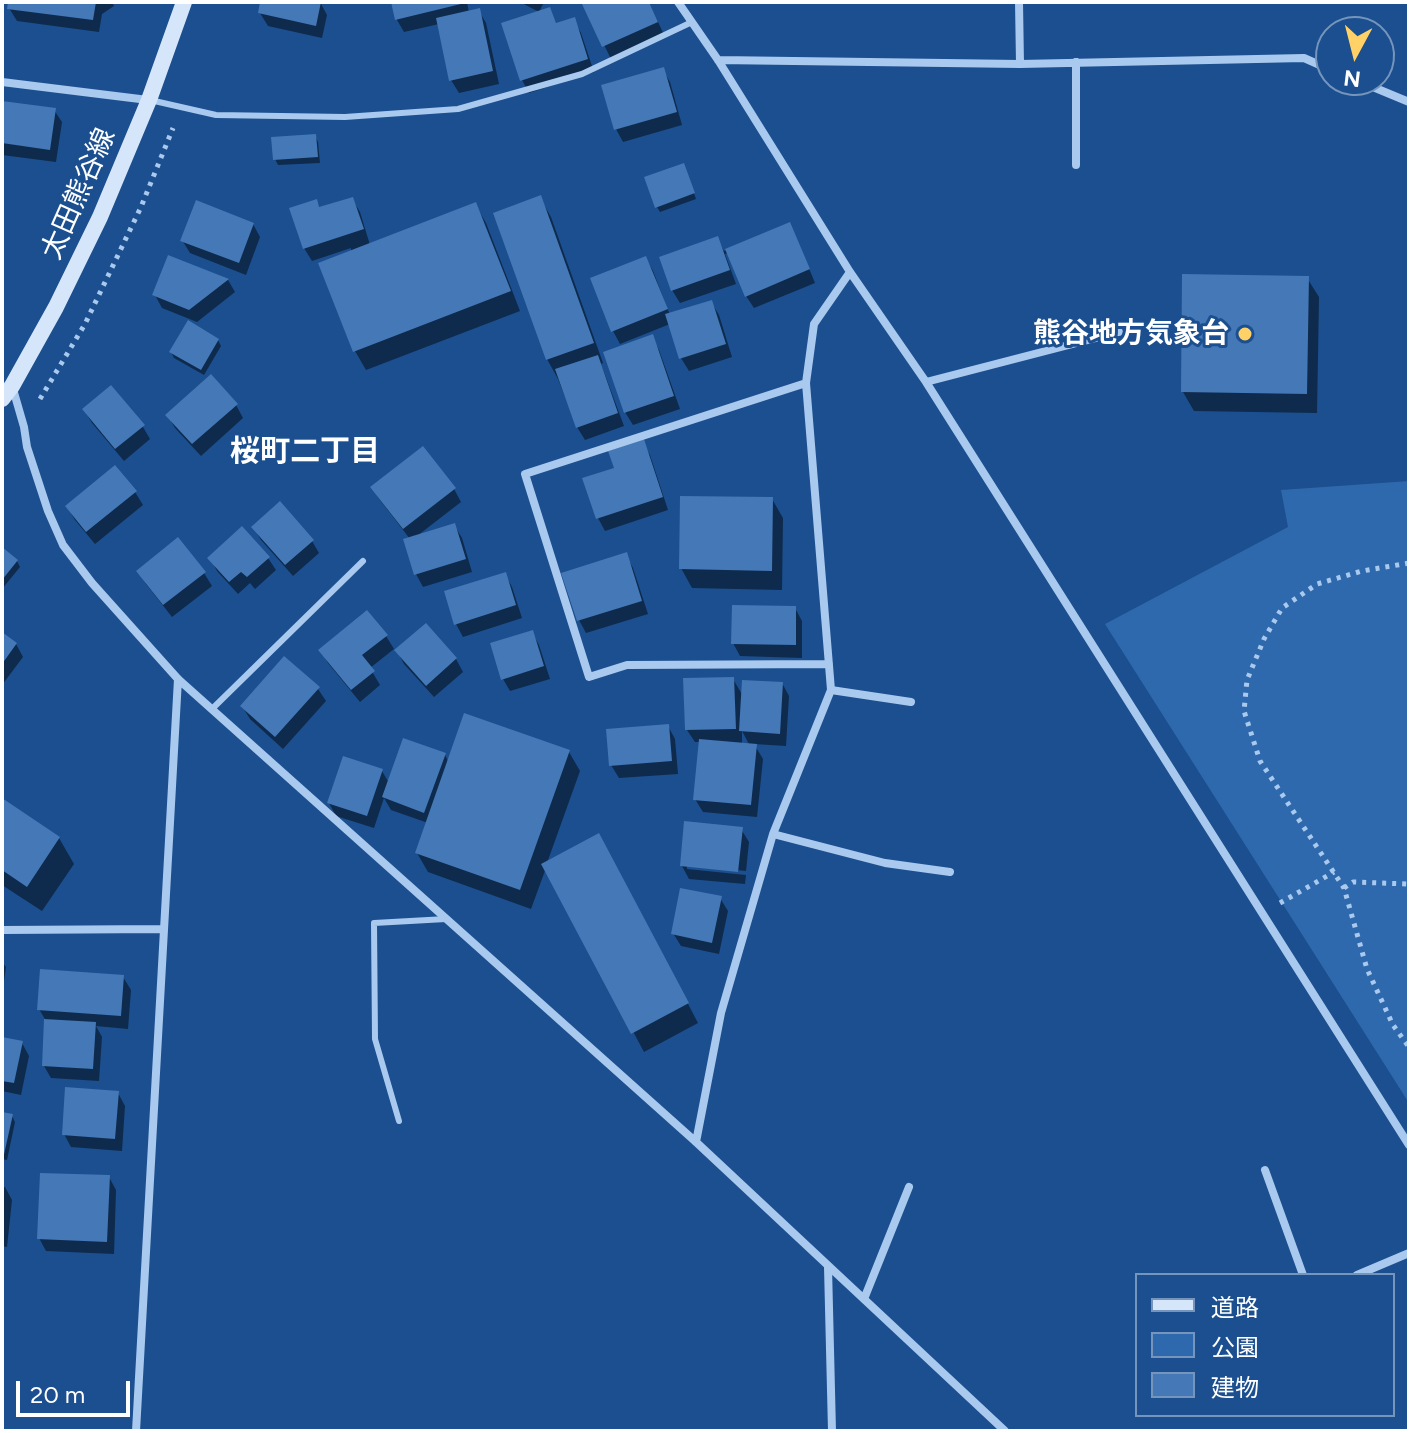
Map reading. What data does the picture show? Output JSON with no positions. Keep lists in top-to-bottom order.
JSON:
{
  "streets": {
    "main road": ["太田熊谷線"]
  },
  "districts": ["桜町二丁目"],
  "places": ["熊谷地方気象台"],
  "legend": ["道路", "公園", "建物"],
  "scale_bar": "20 m",
  "north": "bottom"
}
